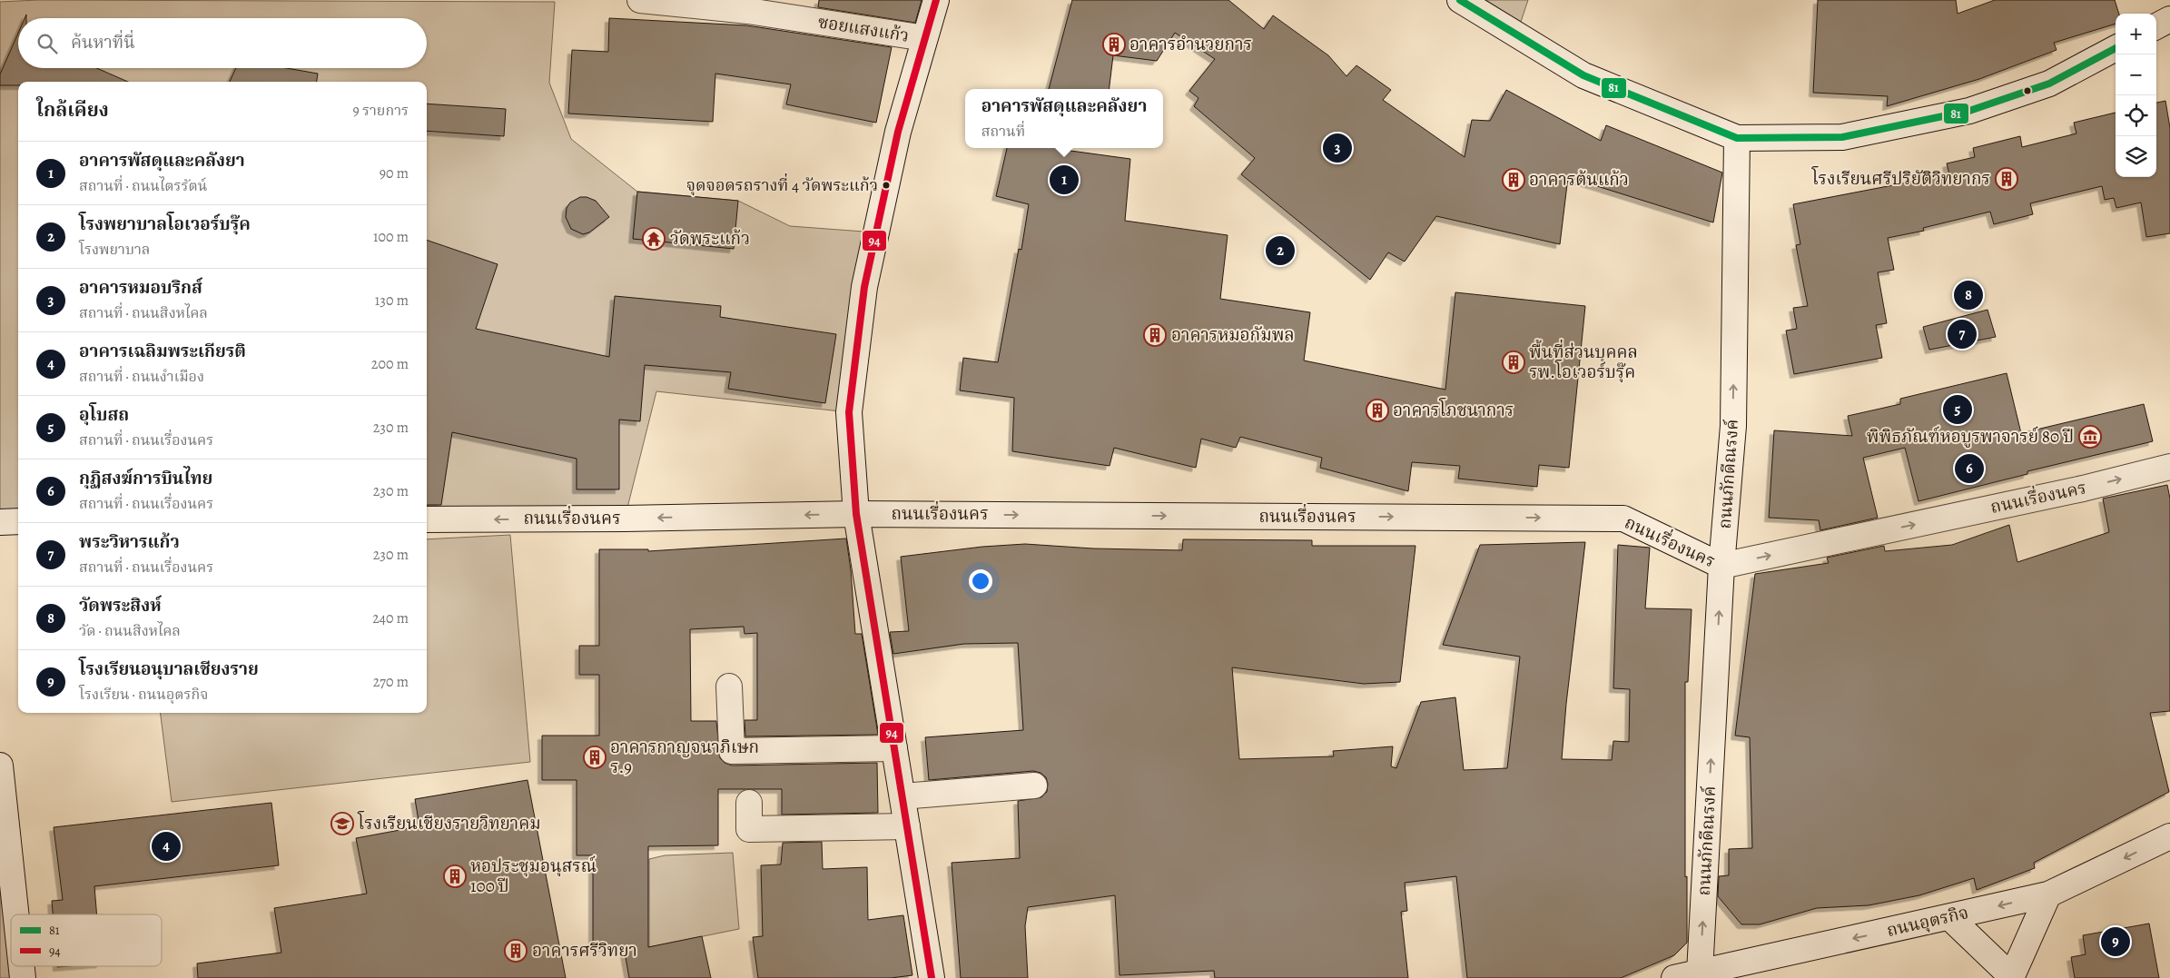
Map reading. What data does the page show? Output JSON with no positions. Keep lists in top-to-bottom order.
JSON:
{
  "streets": {
    "street": [
      "ซอยแสงแก้ว",
      "ถนนภักดีณรงค์",
      "ถนนเรื่องนคร",
      "ถนนอุตรกิจ"
    ]
  },
  "crossings": [
    ["ถนนภักดีณรงค์", "ถนนเรื่องนคร"],
    ["ถนนภักดีณรงค์", "ถนนอุตรกิจ"]
  ],
  "one_way": ["ถนนภักดีณรงค์", "ถนนอุตรกิจ"],
  "places": {
    "building": [
      "อาคารอำนวยการ",
      "โรงเรียนศรีปริยัติวิทยากร",
      "อาคารต้นแก้ว",
      "อาคารหมอกัมพล",
      "พื้นที่ส่วนบุคคล รพ.โอเวอร์บรุ๊ค",
      "อาคารโภชนาการ",
      "อาคารกาญจนาภิเษก ร.9",
      "หอประชุมอนุสรณ์ 100 ปี",
      "อาคารศรีวิทยา"
    ],
    "other": ["จุดจอดรถรางที่ 4 วัดพระแก้ว"],
    "temple": ["วัดพระแก้ว"],
    "museum": ["พิพิธภัณฑ์หอบูรพาจารย์ 80 ปี"],
    "school or university": ["โรงเรียนเชียงรายวิทยาคม"]
  },
  "lines": ["transit line 81", "transit line 94"],
  "legend": ["81", "94"],
  "page": {
    "map_buttons": ["+", "−"],
    "search": "ค้นหาที่นี่",
    "heading": ["ใกล้เคียง", "9 รายการ"],
    "popup": ["อาคารพัสดุและคลังยา", "สถานที่"],
    "pins": [
      "3",
      "1",
      "2",
      "8",
      "7",
      "5",
      "6",
      "4",
      "9"
    ],
    "list": [
      {
        "mark": "1",
        "name": "อาคารพัสดุและคลังยา",
        "note": "สถานที่ · ถนนไตรรัตน์",
        "value": "90 m"
      },
      {
        "mark": "2",
        "name": "โรงพยาบาลโอเวอร์บรุ๊ค",
        "note": "โรงพยาบาล",
        "value": "100 m"
      },
      {
        "mark": "3",
        "name": "อาคารหมอบริกส์",
        "note": "สถานที่ · ถนนสิงหไคล",
        "value": "130 m"
      },
      {
        "mark": "4",
        "name": "อาคารเฉลิมพระเกียรติ",
        "note": "สถานที่ · ถนนงำเมือง",
        "value": "200 m"
      },
      {
        "mark": "5",
        "name": "อุโบสถ",
        "note": "สถานที่ · ถนนเรื่องนคร",
        "value": "230 m"
      },
      {
        "mark": "6",
        "name": "กุฏิสงฆ์การบินไทย",
        "note": "สถานที่ · ถนนเรื่องนคร",
        "value": "230 m"
      },
      {
        "mark": "7",
        "name": "พระวิหารแก้ว",
        "note": "สถานที่ · ถนนเรื่องนคร",
        "value": "230 m"
      },
      {
        "mark": "8",
        "name": "วัดพระสิงห์",
        "note": "วัด · ถนนสิงหไคล",
        "value": "240 m"
      },
      {
        "mark": "9",
        "name": "โรงเรียนอนุบาลเชียงราย",
        "note": "โรงเรียน · ถนนอุตรกิจ",
        "value": "270 m"
      }
    ]
  }
}
